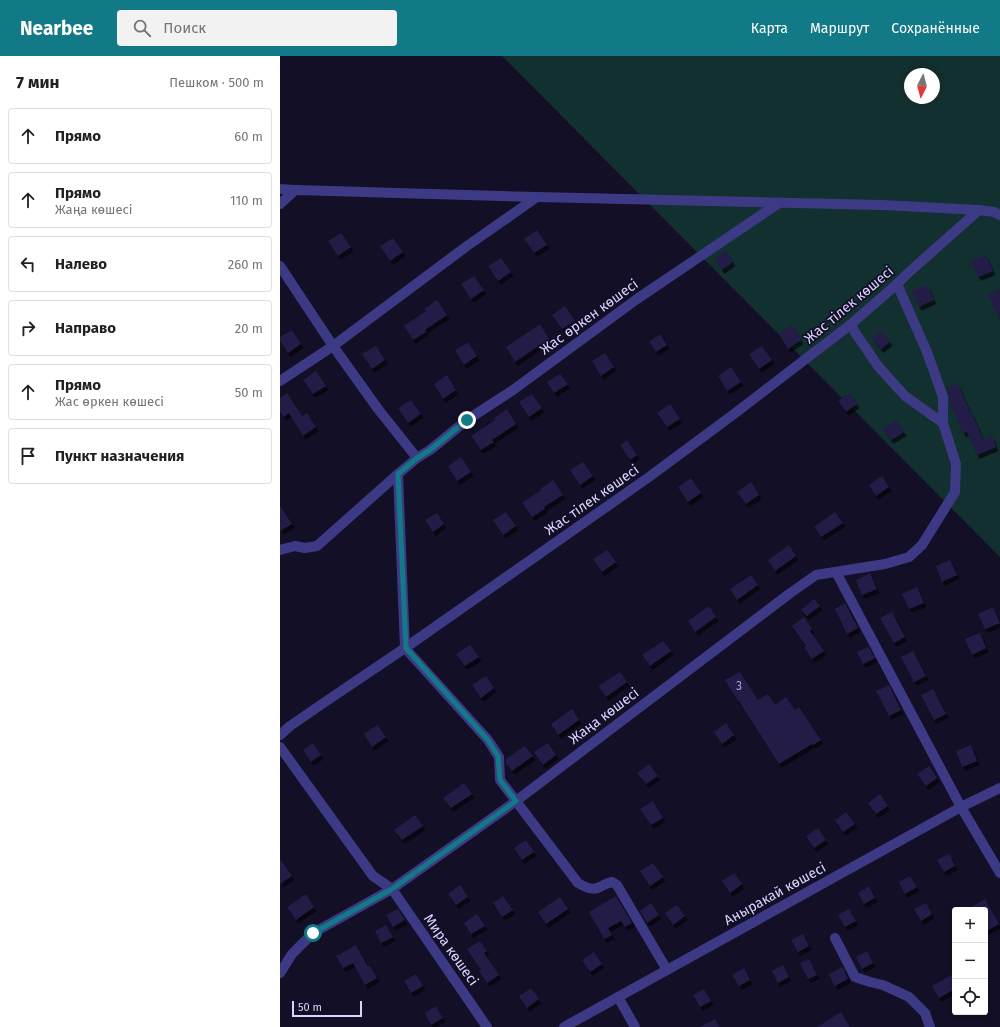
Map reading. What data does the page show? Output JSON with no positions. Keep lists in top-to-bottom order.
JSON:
{
  "streets": {
    "street": [
      "Жас тілек көшесі",
      "Жас өркен көшесі",
      "Жаңа көшесі",
      "Аныракай көшесі",
      "Мира көшесі"
    ]
  },
  "crossings": [
    ["Жас тілек көшесі", "Жаңа көшесі"],
    ["Жаңа көшесі", "Мира көшесі"]
  ],
  "house_numbers": ["3"],
  "scale_bar": "50 m",
  "north": "bottom",
  "page": {
    "header": "Nearbee",
    "search": "Поиск",
    "nav": ["Карта", "Маршрут", "Сохранённые"],
    "heading": ["7 мин", "Пешком · 500 m"],
    "list": [
      ["Прямо", "60 m"],
      ["Прямо", "Жаңа көшесі", "110 m"],
      ["Налево", "260 m"],
      ["Направо", "20 m"],
      ["Прямо", "Жас өркен көшесі", "50 m"],
      "Пункт назначения"
    ],
    "map_buttons": ["+", "−"],
    "scale": "50 m"
  }
}
